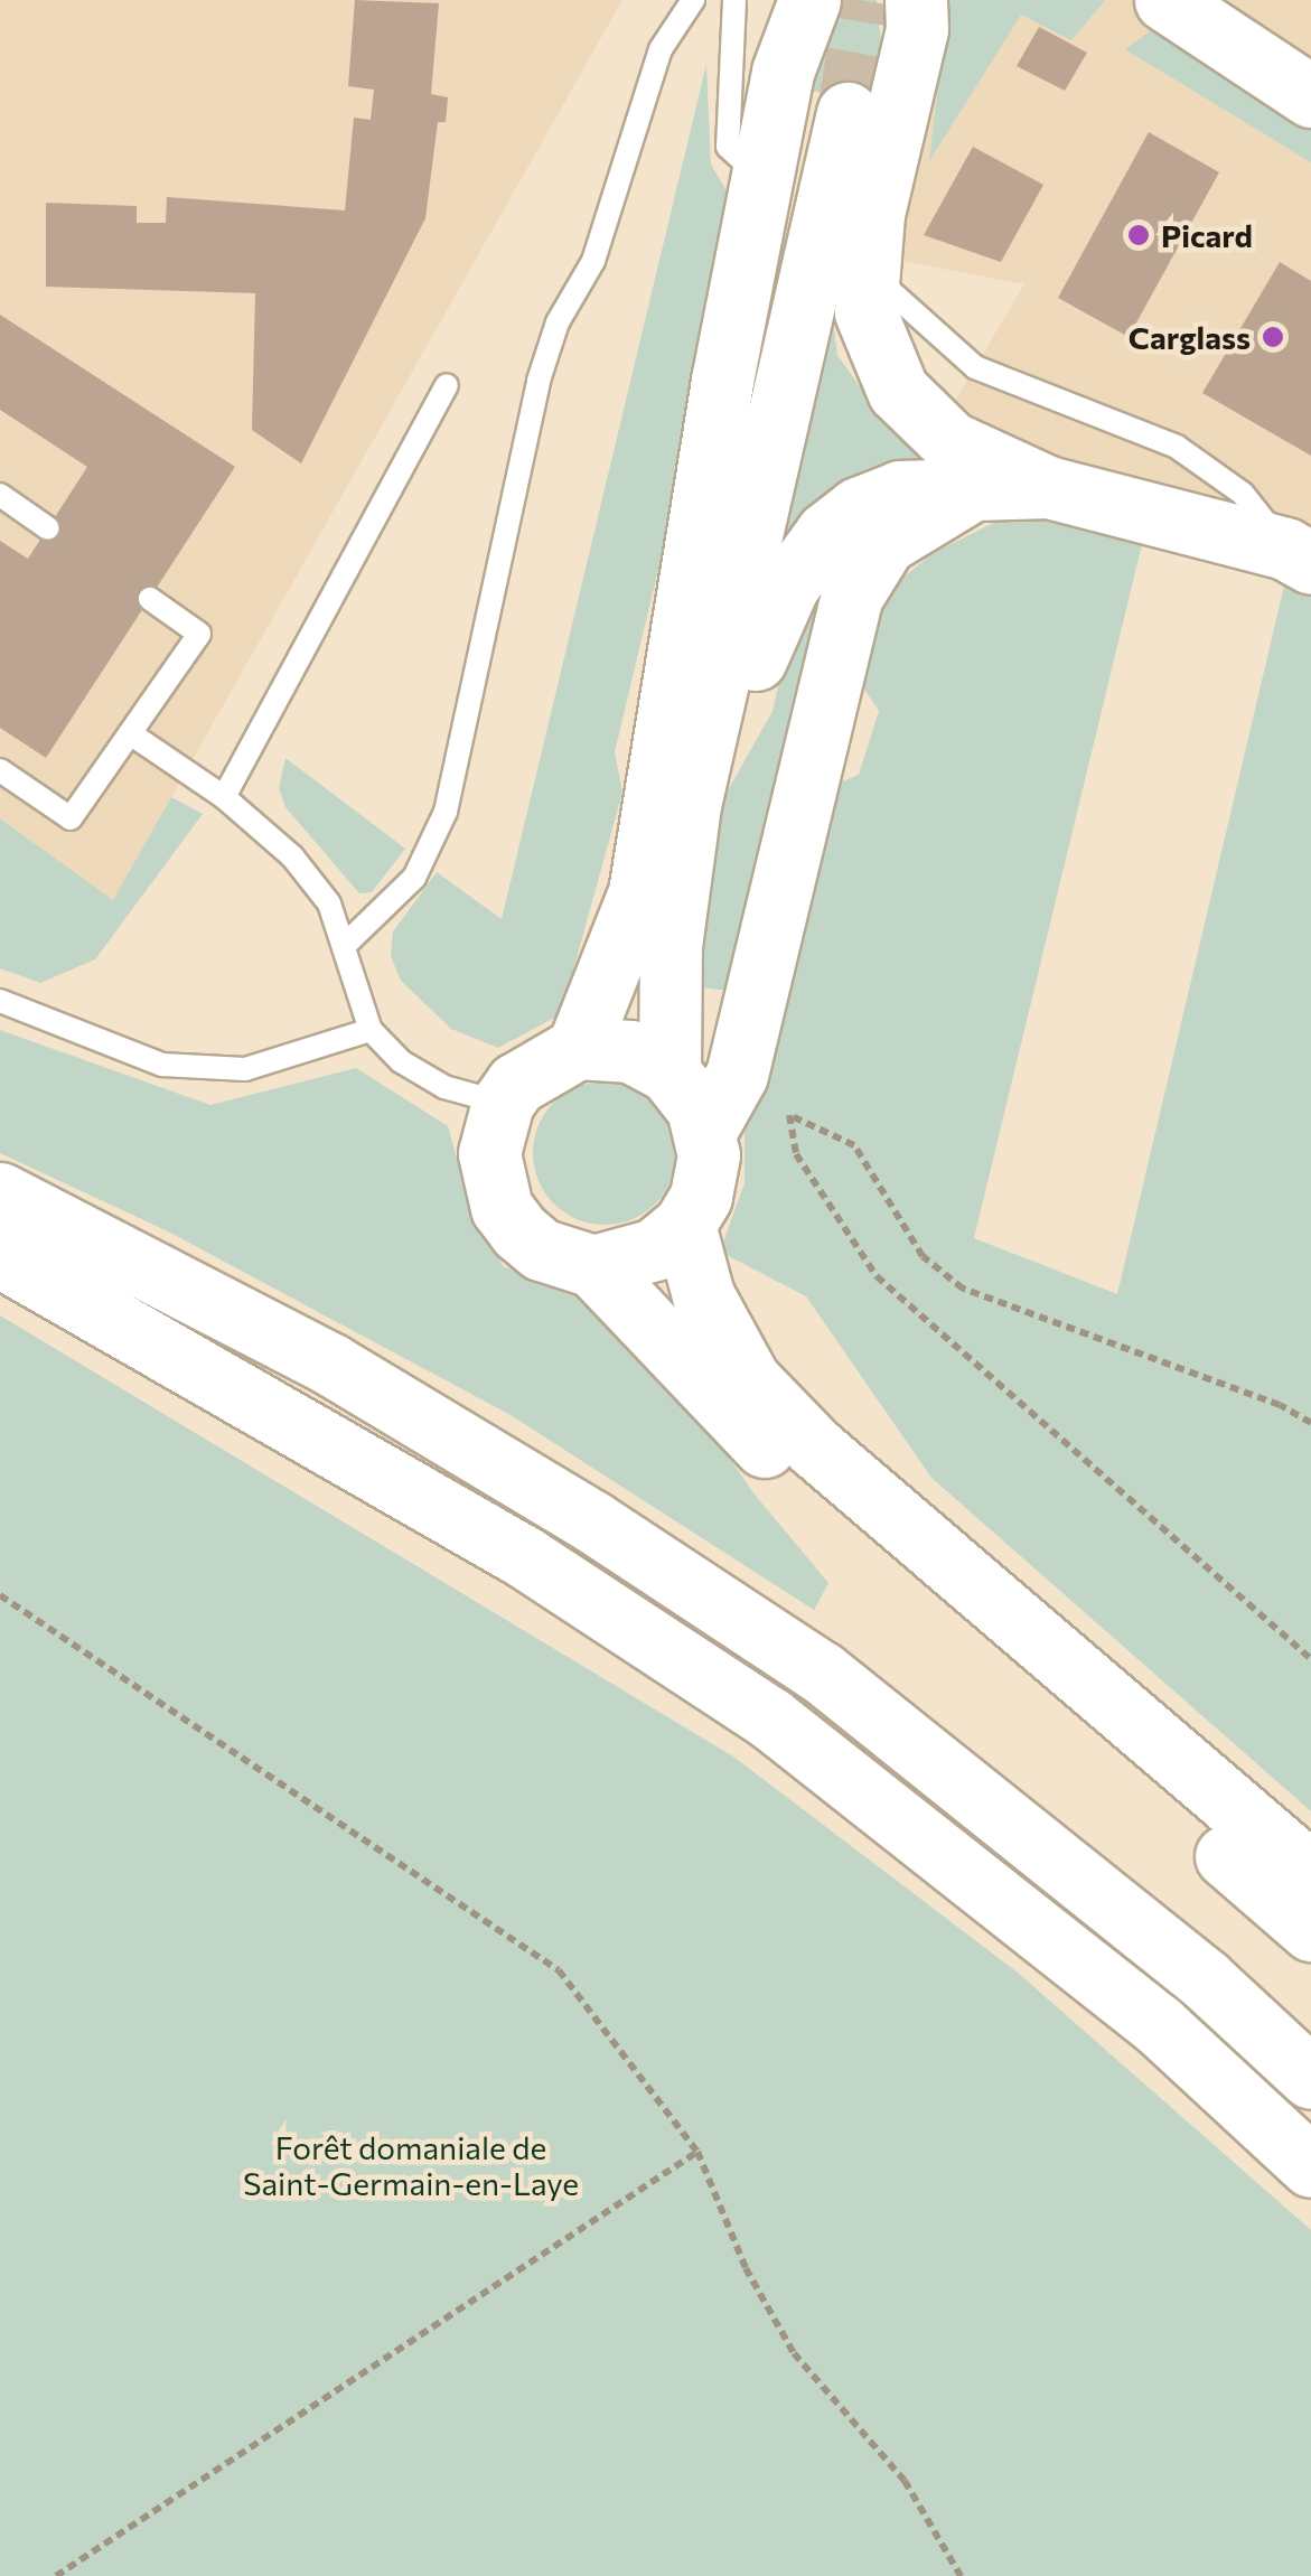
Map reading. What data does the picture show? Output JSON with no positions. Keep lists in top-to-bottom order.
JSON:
{
  "parks": ["Forêt domaniale de Saint-Germain-en-Laye"],
  "places": ["Picard", "Carglass"]
}
